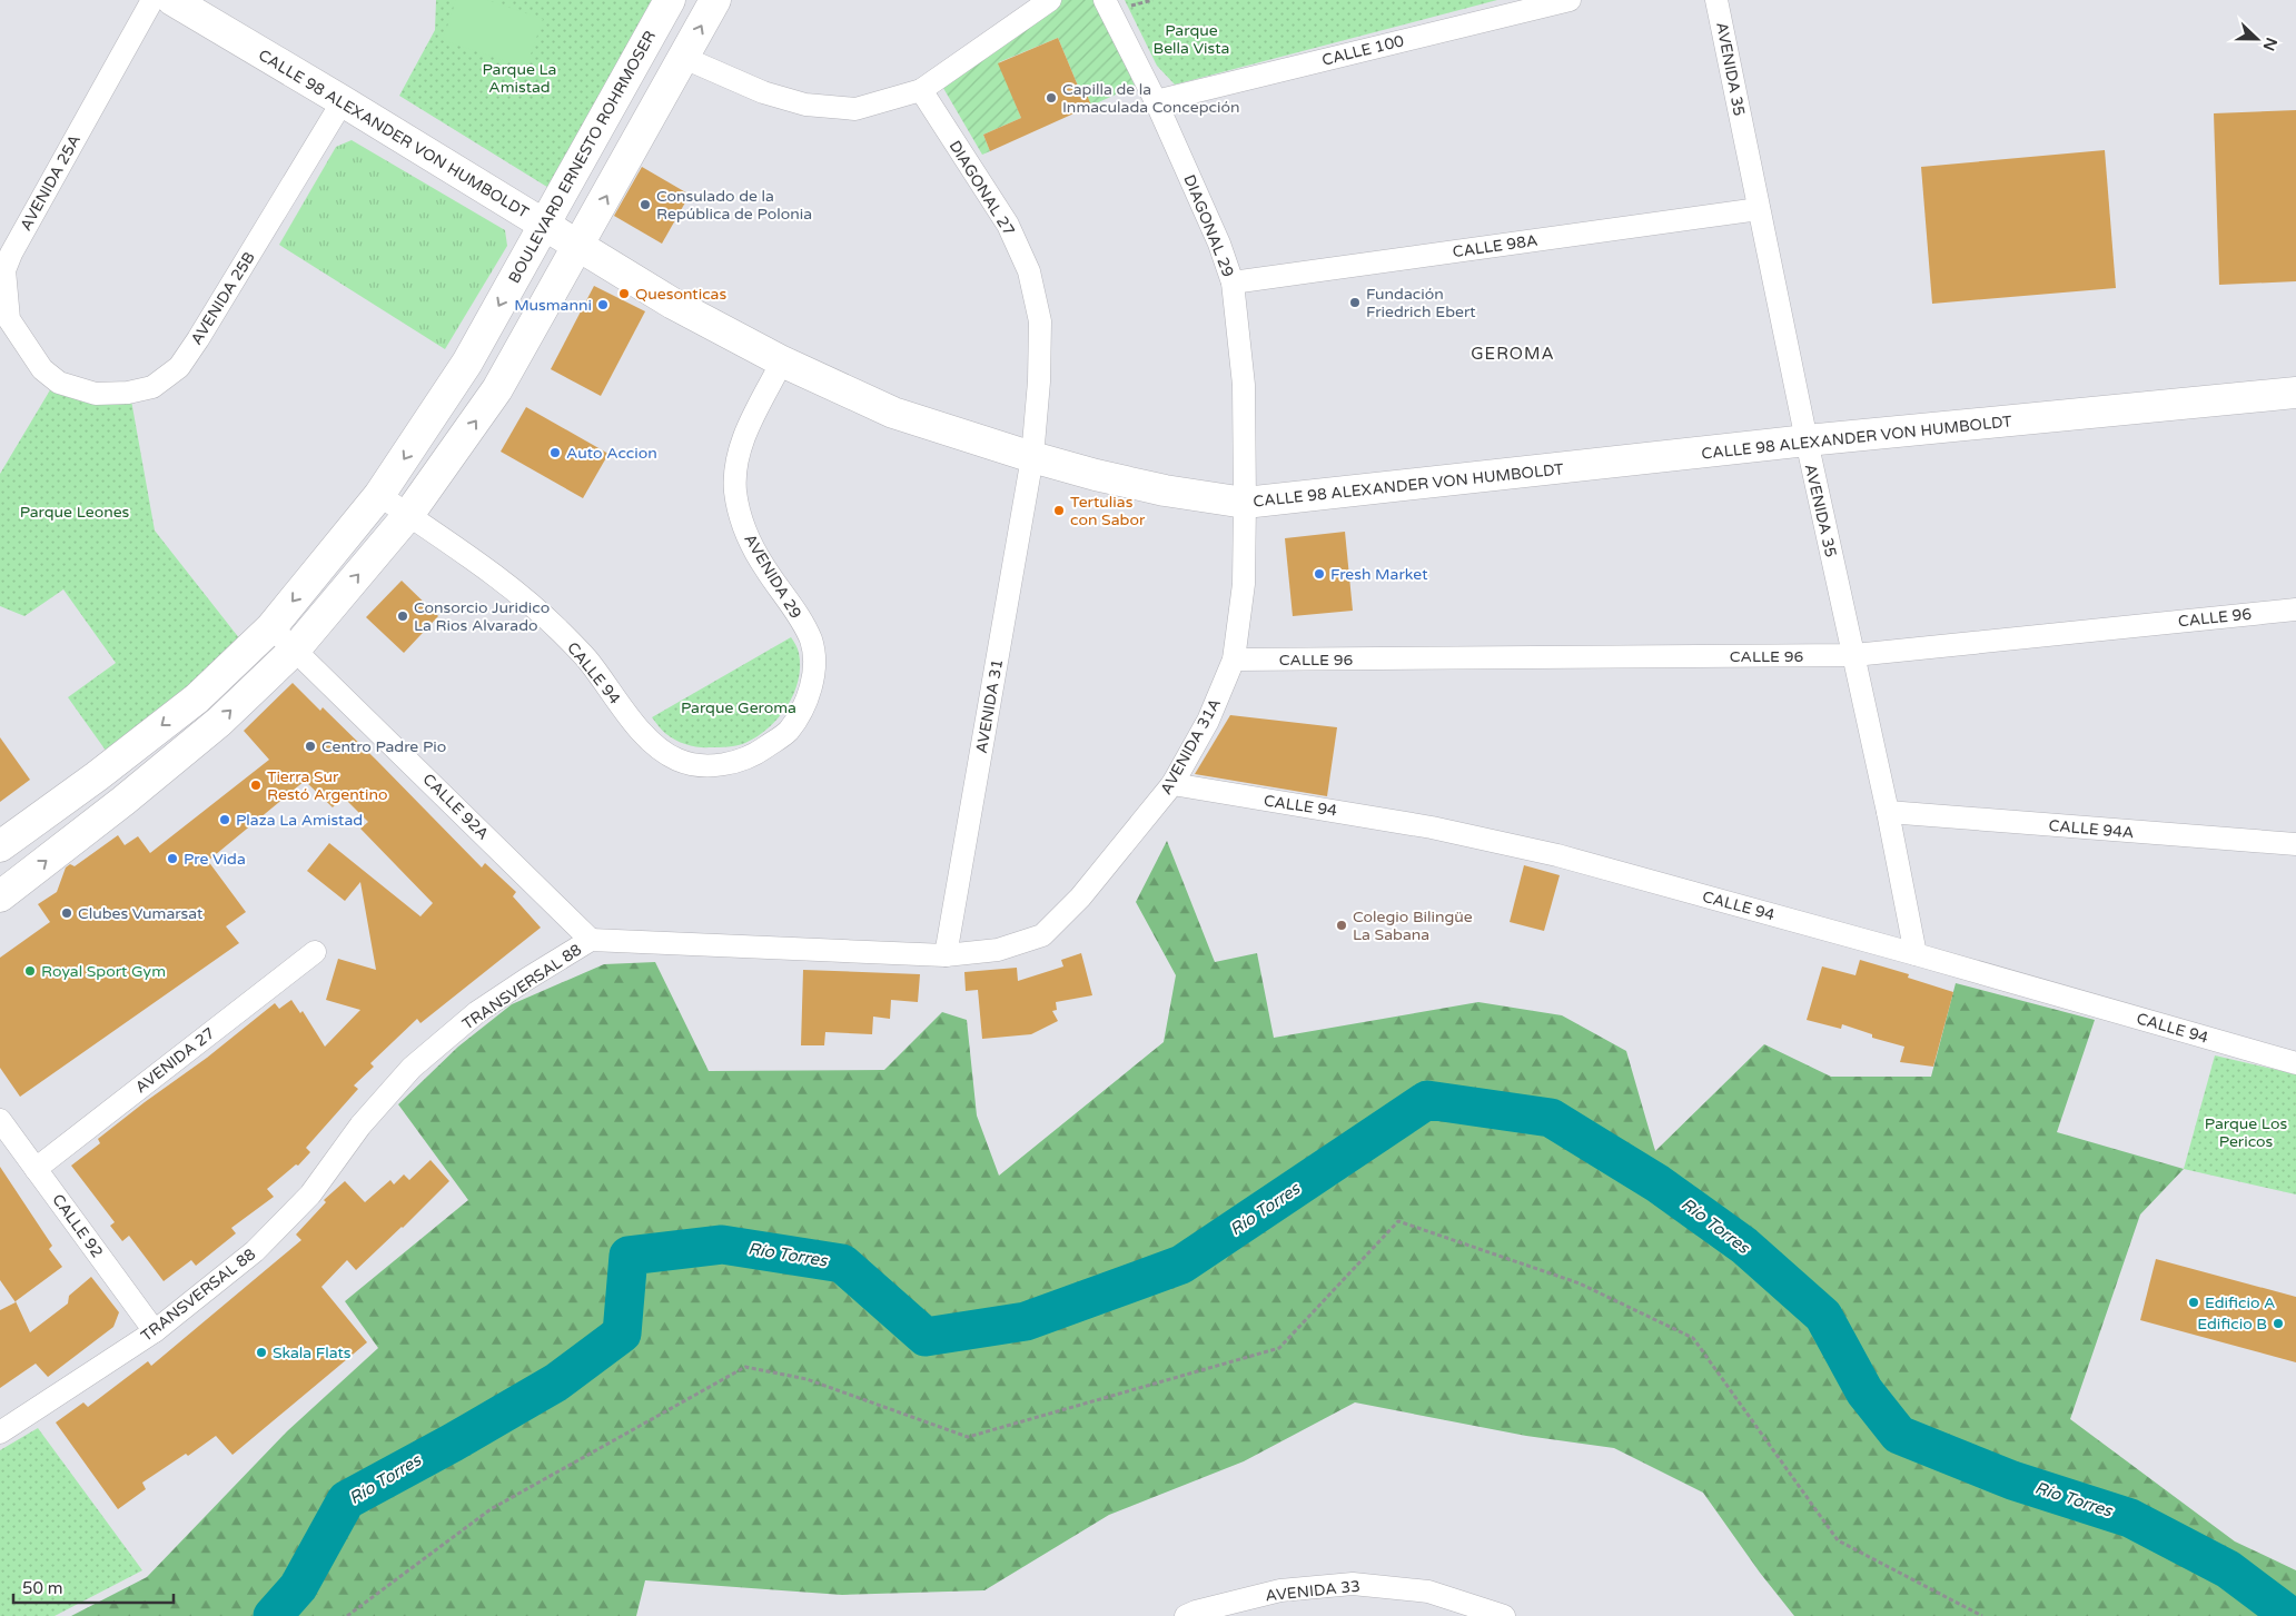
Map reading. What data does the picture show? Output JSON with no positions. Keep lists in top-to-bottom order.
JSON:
{
  "streets": {
    "street": [
      "CALLE 100",
      "AVENIDA 35",
      "CALLE 98 ALEXANDER VON HUMBOLDT",
      "BOULEVARD ERNESTO ROHRMOSER",
      "AVENIDA 25A",
      "DIAGONAL 27",
      "DIAGONAL 29",
      "CALLE 98A",
      "AVENIDA 25B",
      "AVENIDA 29",
      "CALLE 96",
      "CALLE 94",
      "AVENIDA 31",
      "AVENIDA 31A",
      "CALLE 92A",
      "CALLE 94A",
      "TRANSVERSAL 88",
      "AVENIDA 27",
      "CALLE 92",
      "AVENIDA 33"
    ]
  },
  "crossings": [
    ["CALLE 100", "DIAGONAL 29"],
    ["AVENIDA 35", "CALLE 98 ALEXANDER VON HUMBOLDT"],
    ["AVENIDA 35", "CALLE 98A"],
    ["AVENIDA 35", "CALLE 96"],
    ["AVENIDA 35", "CALLE 94"],
    ["AVENIDA 35", "CALLE 94A"],
    ["CALLE 98 ALEXANDER VON HUMBOLDT", "BOULEVARD ERNESTO ROHRMOSER"],
    ["CALLE 98 ALEXANDER VON HUMBOLDT", "DIAGONAL 27"],
    ["CALLE 98 ALEXANDER VON HUMBOLDT", "DIAGONAL 29"],
    ["CALLE 98 ALEXANDER VON HUMBOLDT", "AVENIDA 25B"],
    ["CALLE 98 ALEXANDER VON HUMBOLDT", "AVENIDA 29"],
    ["CALLE 98 ALEXANDER VON HUMBOLDT", "AVENIDA 31"],
    ["CALLE 98 ALEXANDER VON HUMBOLDT", "AVENIDA 31A"],
    ["BOULEVARD ERNESTO ROHRMOSER", "CALLE 94"],
    ["BOULEVARD ERNESTO ROHRMOSER", "CALLE 92A"],
    ["AVENIDA 25A", "AVENIDA 25B"],
    ["DIAGONAL 27", "AVENIDA 31"],
    ["DIAGONAL 29", "CALLE 98A"],
    ["DIAGONAL 29", "AVENIDA 31A"],
    ["AVENIDA 29", "CALLE 94"],
    ["CALLE 96", "AVENIDA 31A"],
    ["CALLE 94", "AVENIDA 31A"],
    ["AVENIDA 31", "TRANSVERSAL 88"],
    ["AVENIDA 31A", "TRANSVERSAL 88"],
    ["CALLE 92A", "TRANSVERSAL 88"],
    ["TRANSVERSAL 88", "CALLE 92"],
    ["AVENIDA 27", "CALLE 92"]
  ],
  "districts": ["GEROMA"],
  "water": ["Río Torres"],
  "parks": [
    "Parque Bella Vista",
    "Parque La Amistad",
    "Parque Leones",
    "Parque Geroma",
    "Parque Los Pericos"
  ],
  "places": [
    "Capilla de la Inmaculada Concepción",
    "Consulado de la República de Polonia",
    "Quesonticas",
    "Fundación Friedrich Ebert",
    "Musmanni",
    "Auto Accion",
    "Tertulias con Sabor",
    "Fresh Market",
    "Consorcio Juridico La Rios Alvarado",
    "Centro Padre Pio",
    "Tierra Sur Restó Argentino",
    "Plaza La Amistad",
    "Pre Vida",
    "Clubes Vumarsat",
    "Colegio Bilingüe La Sabana",
    "Royal Sport Gym",
    "Edificio A",
    "Edificio B",
    "Skala Flats"
  ],
  "scale_bar": "50 m",
  "north": "right"
}
